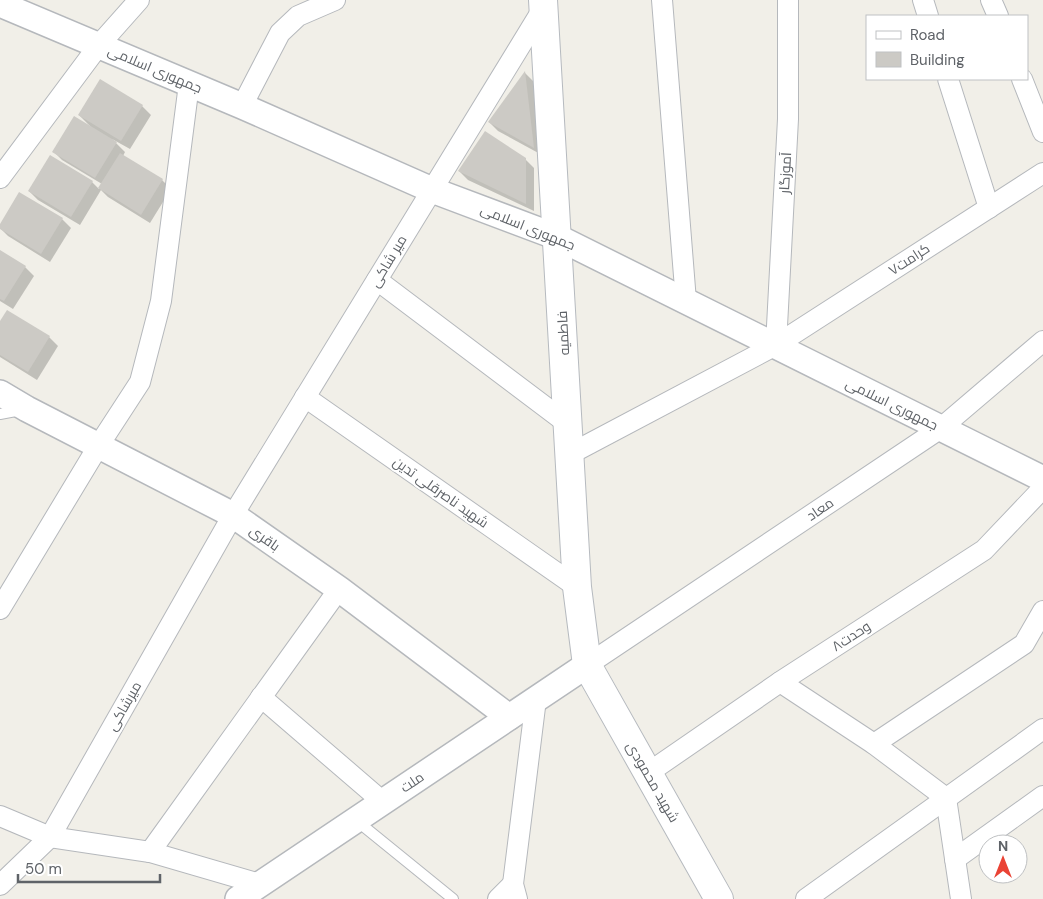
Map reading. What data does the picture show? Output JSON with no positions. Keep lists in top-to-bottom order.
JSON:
{
  "streets": {
    "main road": ["فاطمیه", "شهید محمودی"],
    "street": [
      "جمهوری اسلامی",
      "آموزگار",
      "کرامت۷",
      "میر شاکی",
      "شهید ناصرقلی تدین",
      "معاد",
      "باقری",
      "وحدت۸",
      "میرشاکی",
      "ملت"
    ]
  },
  "crossings": [
    ["جمهوری اسلامی", "آموزگار"],
    ["جمهوری اسلامی", "کرامت۷"],
    ["جمهوری اسلامی", "میر شاکی"],
    ["جمهوری اسلامی", "فاطمیه"],
    ["جمهوری اسلامی", "معاد"],
    ["آموزگار", "کرامت۷"],
    ["کرامت۷", "فاطمیه"],
    ["میر شاکی", "فاطمیه"],
    ["میر شاکی", "شهید ناصرقلی تدین"],
    ["میر شاکی", "باقری"],
    ["میر شاکی", "میرشاکی"],
    ["فاطمیه", "شهید ناصرقلی تدین"],
    ["فاطمیه", "معاد"],
    ["فاطمیه", "ملت"],
    ["فاطمیه", "شهید محمودی"],
    ["معاد", "ملت"],
    ["معاد", "شهید محمودی"],
    ["باقری", "میرشاکی"],
    ["باقری", "ملت"],
    ["وحدت۸", "شهید محمودی"],
    ["ملت", "شهید محمودی"]
  ],
  "legend": ["Road", "Building"],
  "scale_bar": "50 m",
  "north": "top"
}
